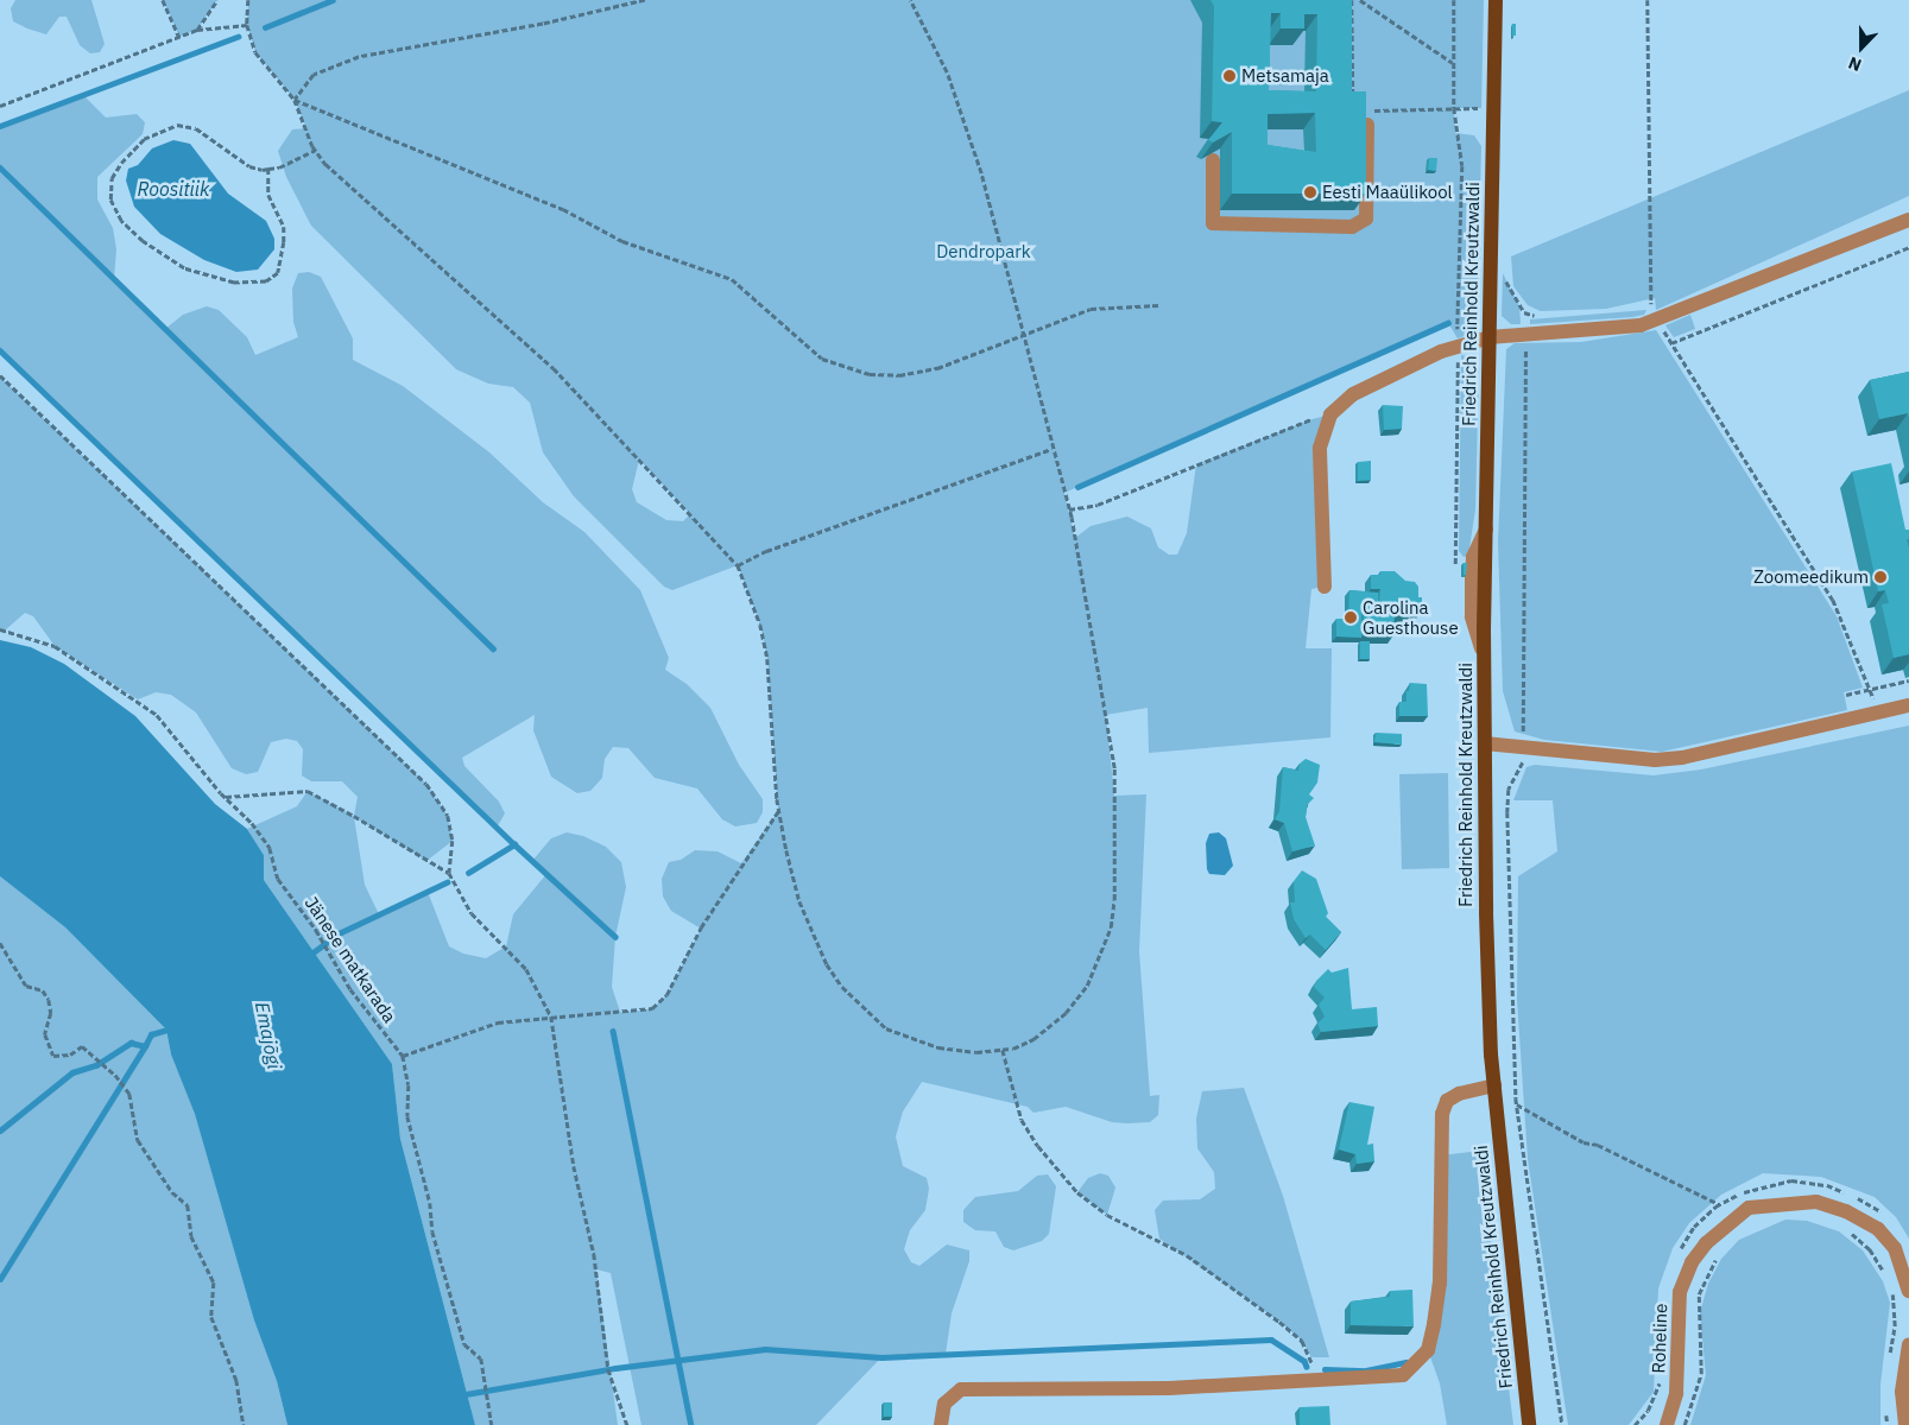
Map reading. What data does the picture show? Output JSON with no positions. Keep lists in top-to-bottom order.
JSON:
{
  "streets": {
    "main road": ["Friedrich Reinhold Kreutzwaldi"],
    "street": ["Roheline"],
    "path": ["Jänese matkarada"]
  },
  "water": ["Roositiik", "Emajõgi"],
  "parks": ["Dendropark"],
  "places": [
    "Metsamaja",
    "Eesti Maaülikool",
    "Zoomeedikum",
    "Carolina Guesthouse"
  ],
  "north": "bottom"
}
